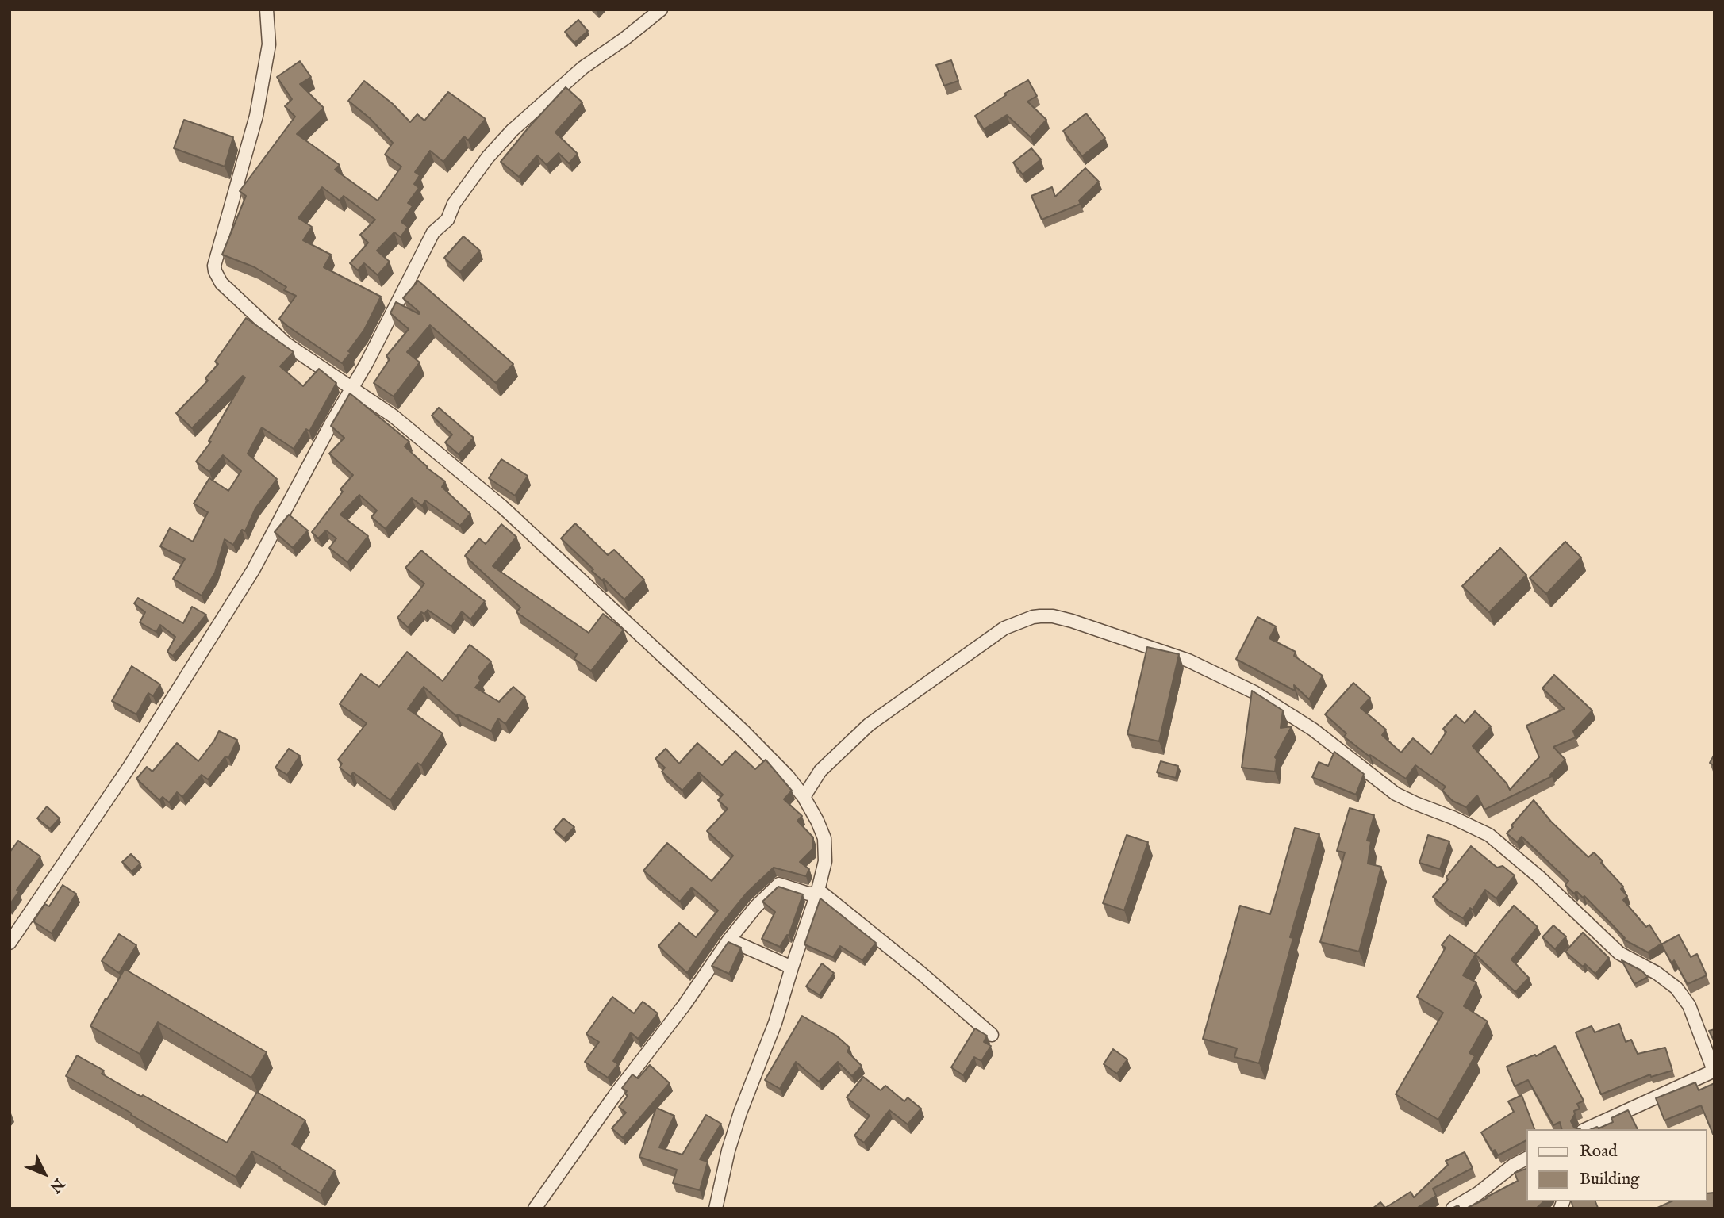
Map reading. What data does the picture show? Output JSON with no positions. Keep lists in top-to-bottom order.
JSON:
{
  "legend": ["Road", "Building"],
  "north": "bottom right"
}
